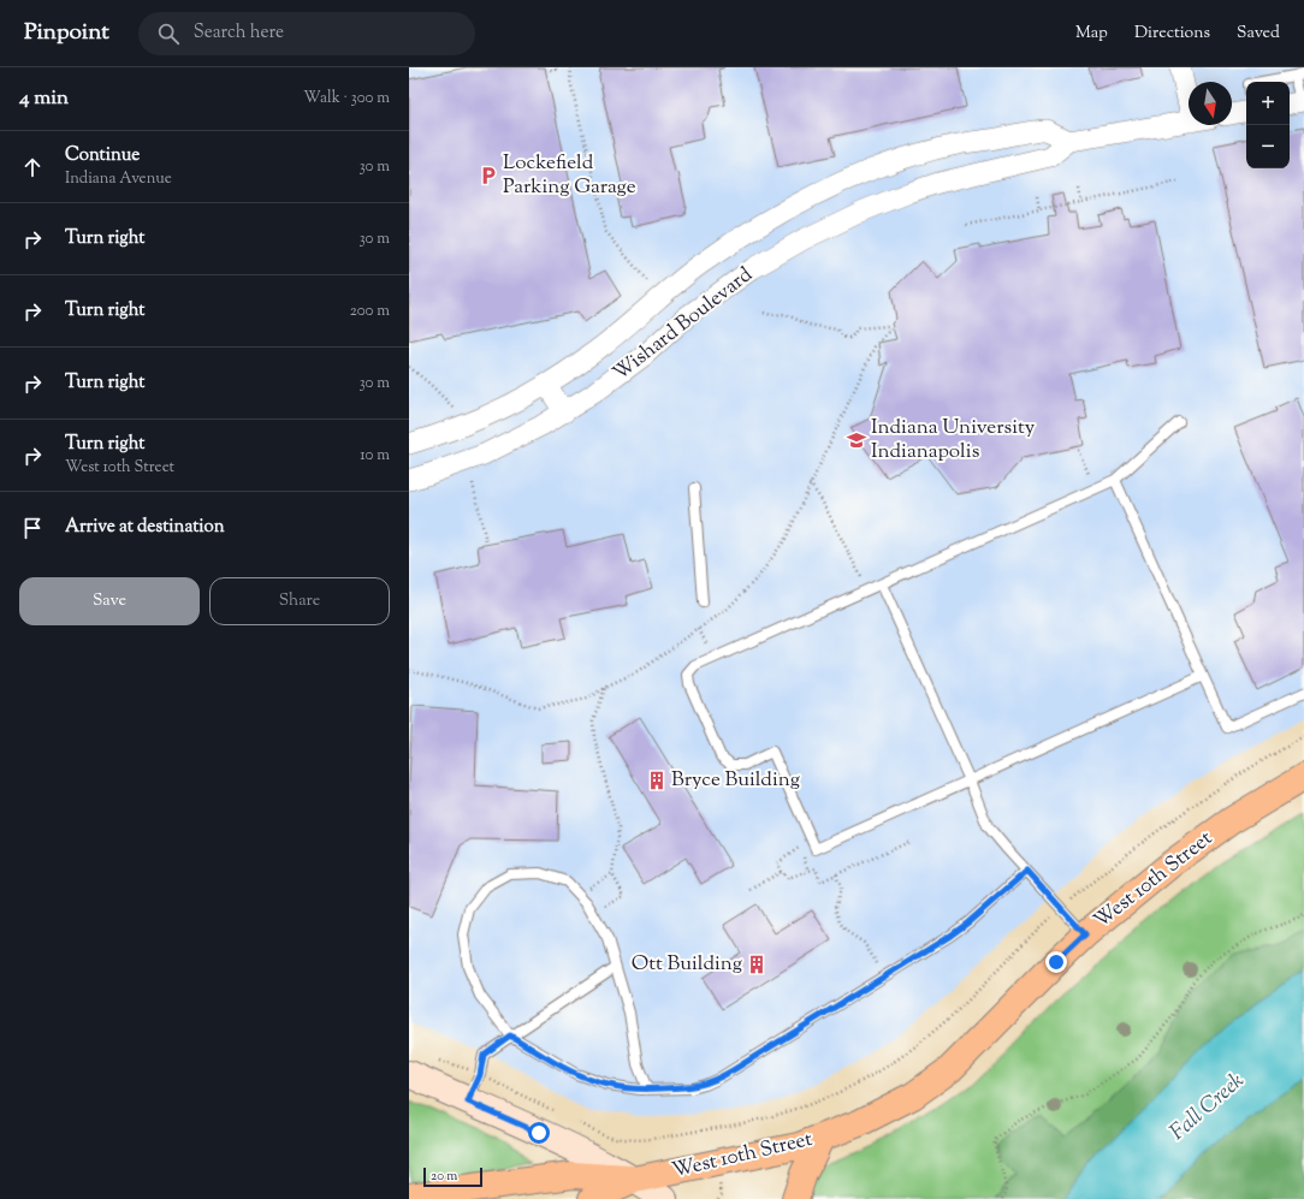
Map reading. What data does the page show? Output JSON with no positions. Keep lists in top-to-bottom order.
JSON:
{
  "streets": {
    "main road": ["West 10th Street"],
    "street": ["Wishard Boulevard"]
  },
  "water": ["Fall Creek"],
  "places": {
    "parking": ["Lockefield Parking Garage"],
    "school or university": ["Indiana University Indianapolis"],
    "building": ["Bryce Building", "Ott Building"]
  },
  "scale_bar": "20 m",
  "north": "bottom",
  "page": {
    "header": "Pinpoint",
    "search": "Search here",
    "nav": ["Map", "Directions", "Saved"],
    "heading": ["4 min", "Walk · 300 m"],
    "map_buttons": ["+", "−"],
    "list": [
      ["Continue", "Indiana Avenue", "30 m"],
      ["Turn right", "30 m"],
      ["Turn right", "200 m"],
      ["Turn right", "30 m"],
      ["Turn right", "West 10th Street", "10 m"],
      "Arrive at destination"
    ],
    "buttons": ["Save", "Share"],
    "scale": "20 m"
  }
}
